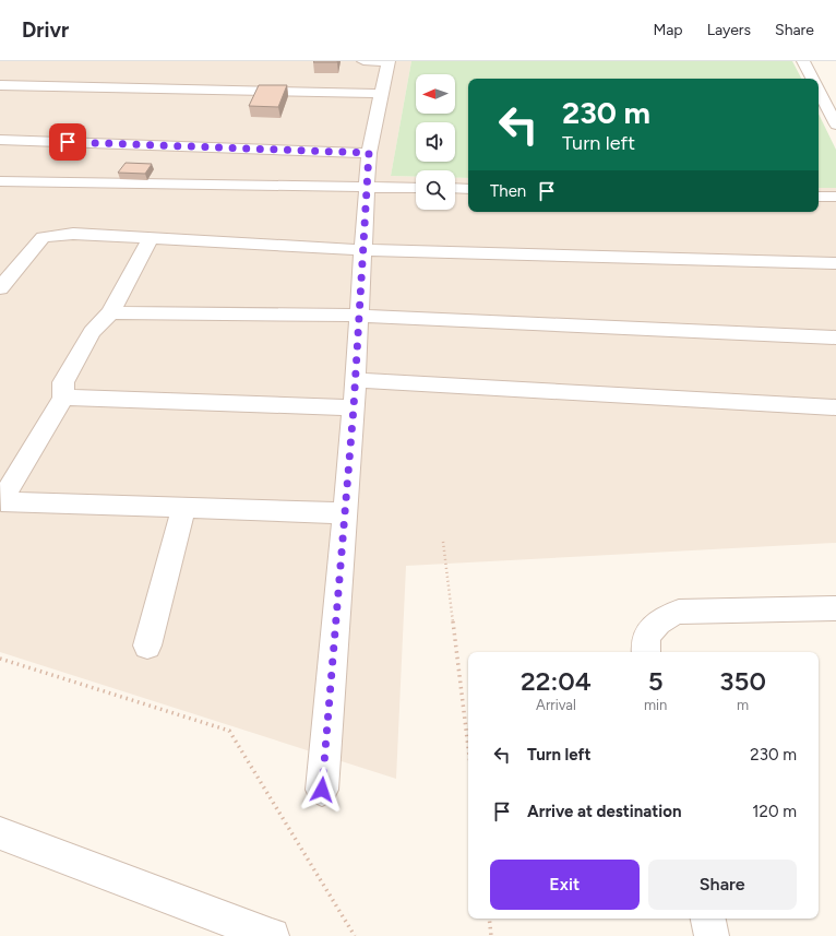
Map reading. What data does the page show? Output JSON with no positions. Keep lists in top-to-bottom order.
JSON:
{
  "north": "left",
  "page": {
    "header": "Drivr",
    "nav": ["Map", "Layers", "Share"],
    "turn": ["230 m", "Turn left"],
    "then": "Then",
    "eta": [
      "22:04",
      "Arrival",
      "5",
      "min",
      "350",
      "m"
    ],
    "list": [
      {
        "name": "Turn left",
        "value": "230 m"
      },
      {
        "name": "Arrive at destination",
        "value": "120 m"
      }
    ],
    "buttons": ["Exit", "Share"]
  }
}
